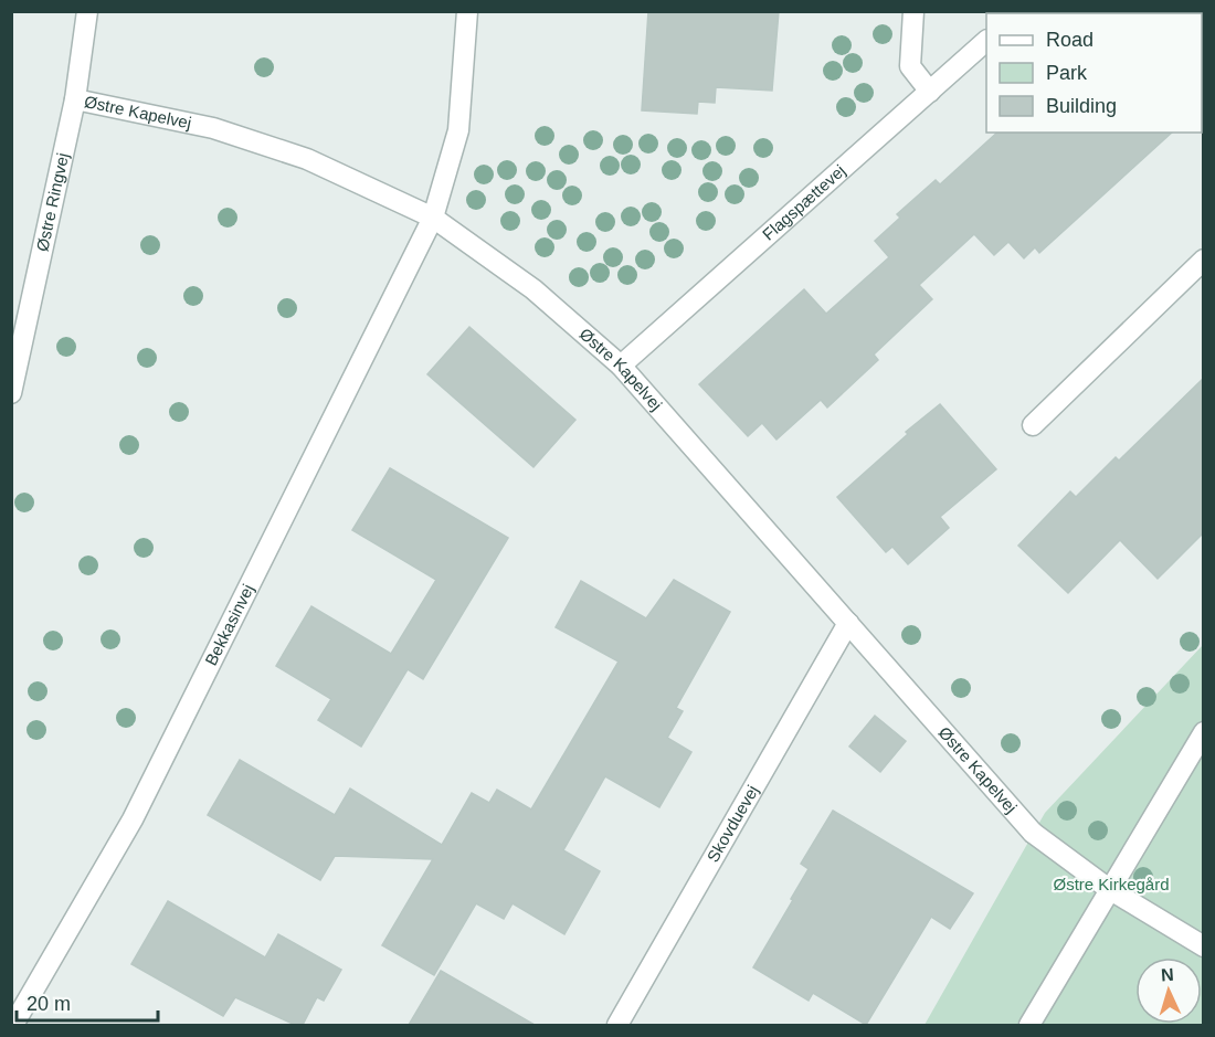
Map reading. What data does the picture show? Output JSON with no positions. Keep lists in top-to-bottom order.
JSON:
{
  "streets": {
    "street": [
      "Østre Kapelvej",
      "Østre Ringvej",
      "Flagspættevej",
      "Bekkasinvej",
      "Skovduevej"
    ]
  },
  "crossings": [
    ["Østre Kapelvej", "Østre Ringvej"],
    ["Østre Kapelvej", "Flagspættevej"],
    ["Østre Kapelvej", "Bekkasinvej"],
    ["Østre Kapelvej", "Skovduevej"]
  ],
  "parks": ["Østre Kirkegård"],
  "legend": ["Road", "Park", "Building"],
  "scale_bar": "20 m",
  "north": "top"
}
